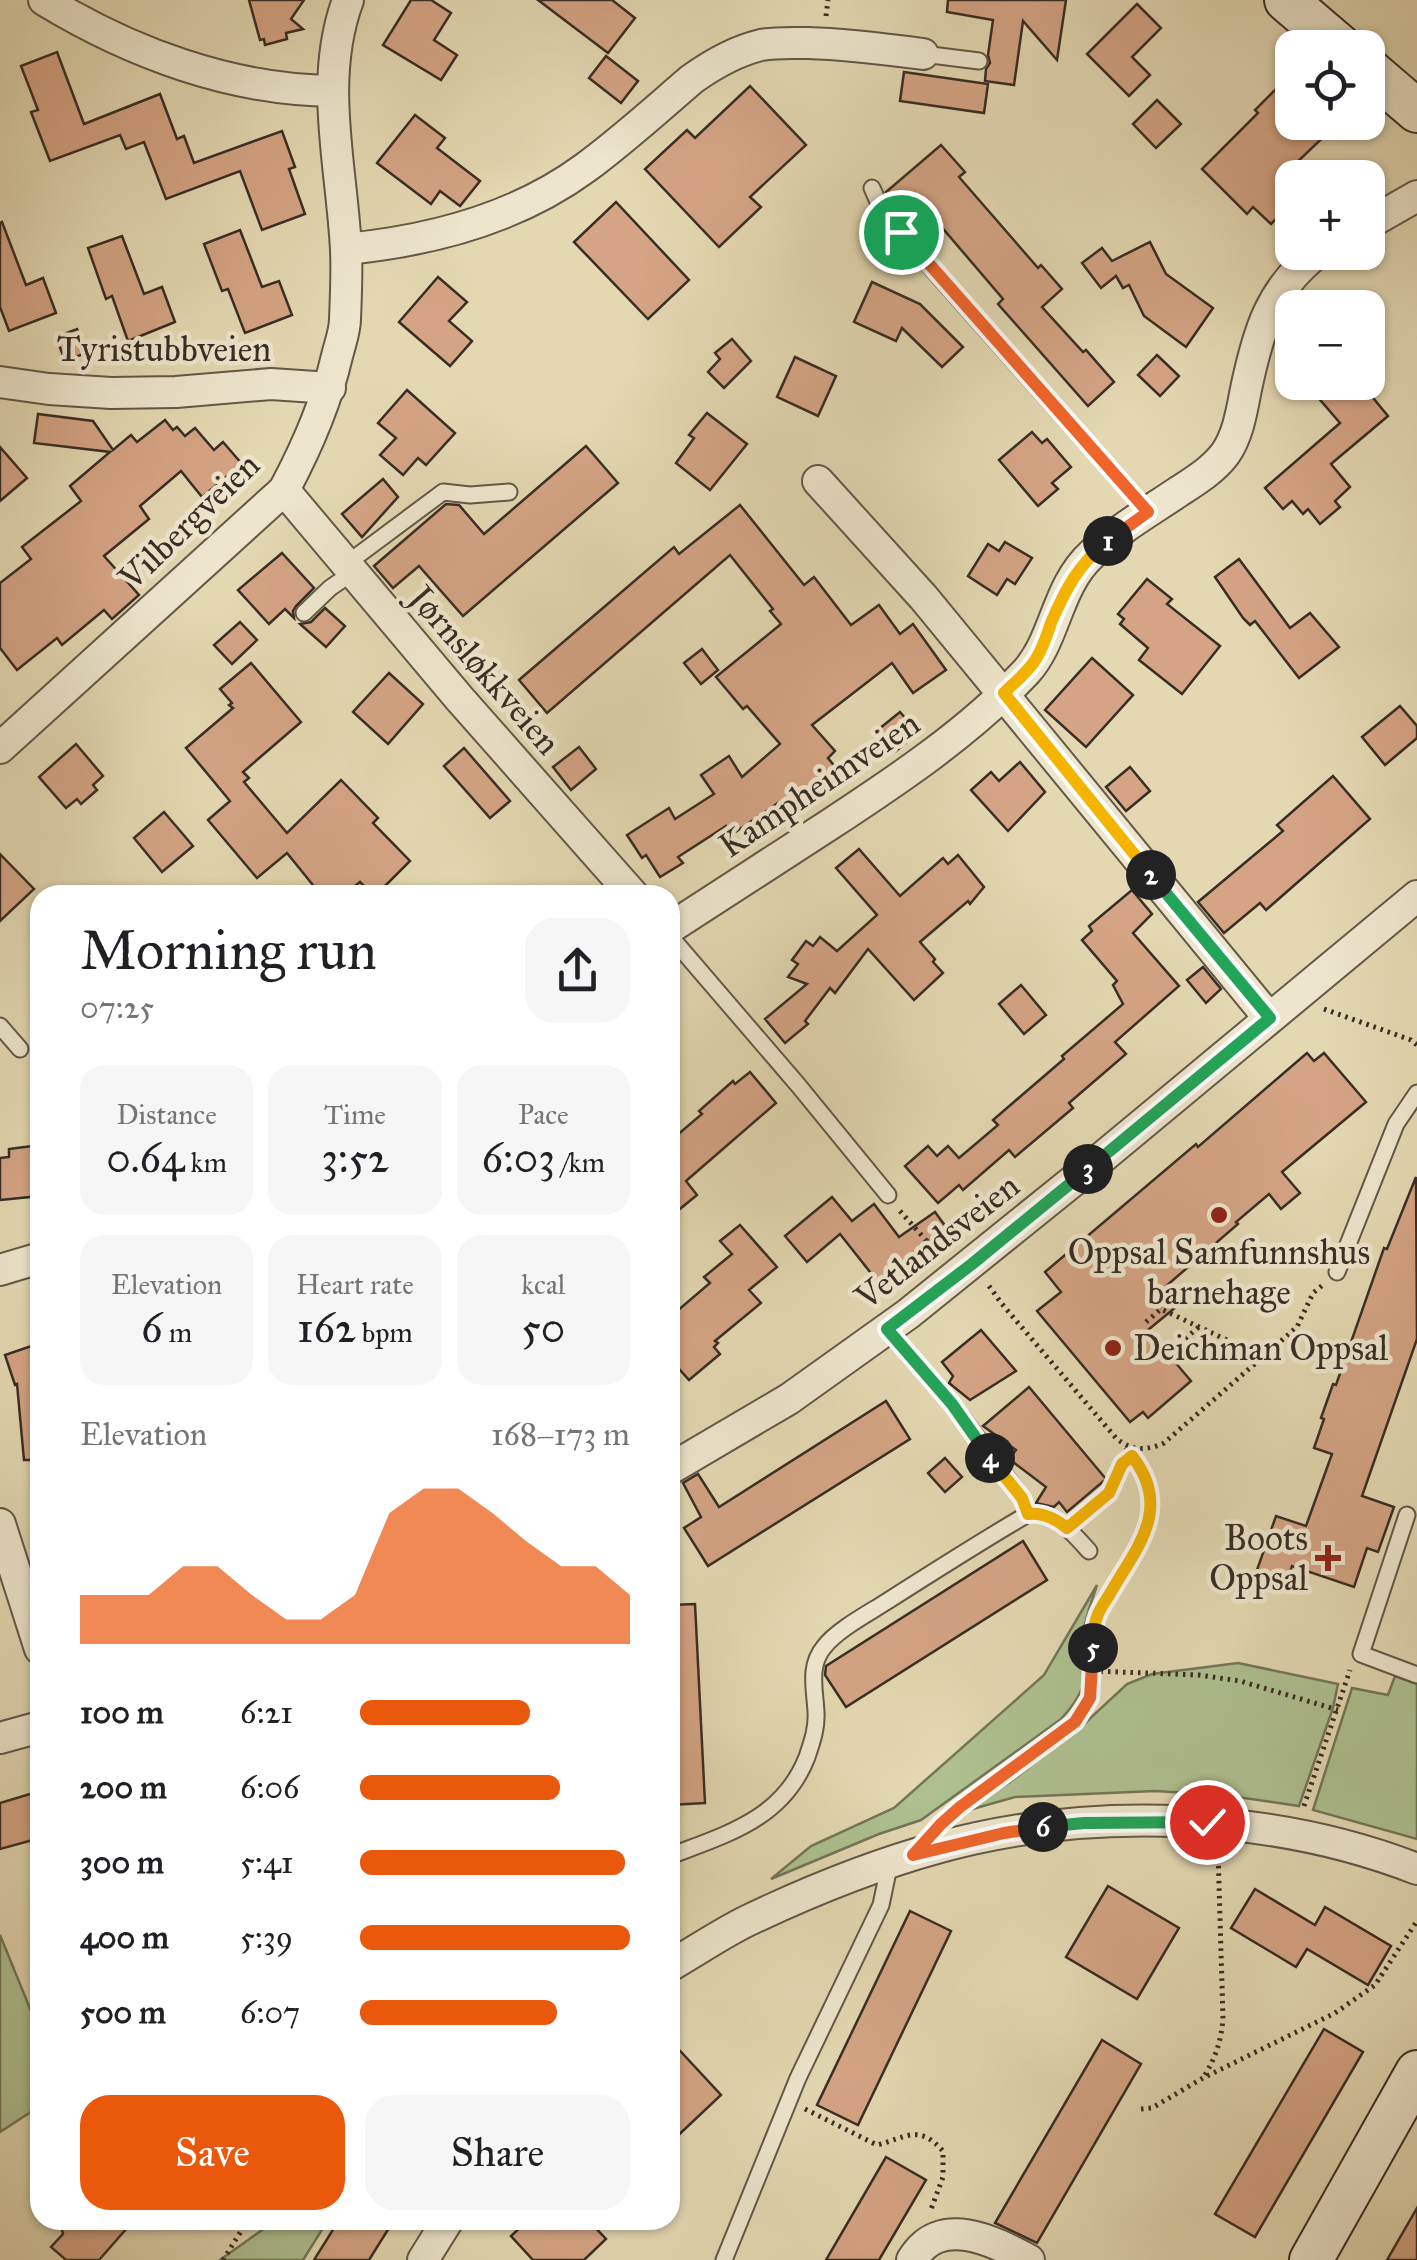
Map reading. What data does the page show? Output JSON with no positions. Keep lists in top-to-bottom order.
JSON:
{
  "streets": {
    "street": [
      "Tyristubbveien",
      "Vilbergveien",
      "Jørnsløkkveien",
      "Kampheimveien",
      "Vetlandsveien"
    ]
  },
  "crossings": [
    ["Tyristubbveien", "Vilbergveien"],
    ["Vilbergveien", "Jørnsløkkveien"]
  ],
  "places": {
    "other": ["Oppsal Samfunnshus barnehage", "Deichman Oppsal"],
    "health": ["Boots Oppsal"]
  },
  "page": {
    "map_buttons": ["+", "−"],
    "pins": [
      "1",
      "2",
      "3",
      "4",
      "5",
      "6"
    ],
    "heading": ["Morning run", "07:25"],
    "stats": [
      ["Distance", "0.64 km"],
      ["Time", "3:52"],
      ["Pace", "6:03 /km"],
      ["Elevation", "6 m"],
      ["Heart rate", "162 bpm"],
      ["kcal", "50"]
    ],
    "chart": ["Elevation", "168–173 m"],
    "list": [
      {
        "name": "100 m",
        "note": "6:21"
      },
      {
        "name": "200 m",
        "note": "6:06"
      },
      {
        "name": "300 m",
        "note": "5:41"
      },
      {
        "name": "400 m",
        "note": "5:39"
      },
      {
        "name": "500 m",
        "note": "6:07"
      }
    ],
    "buttons": ["Save", "Share"]
  }
}
